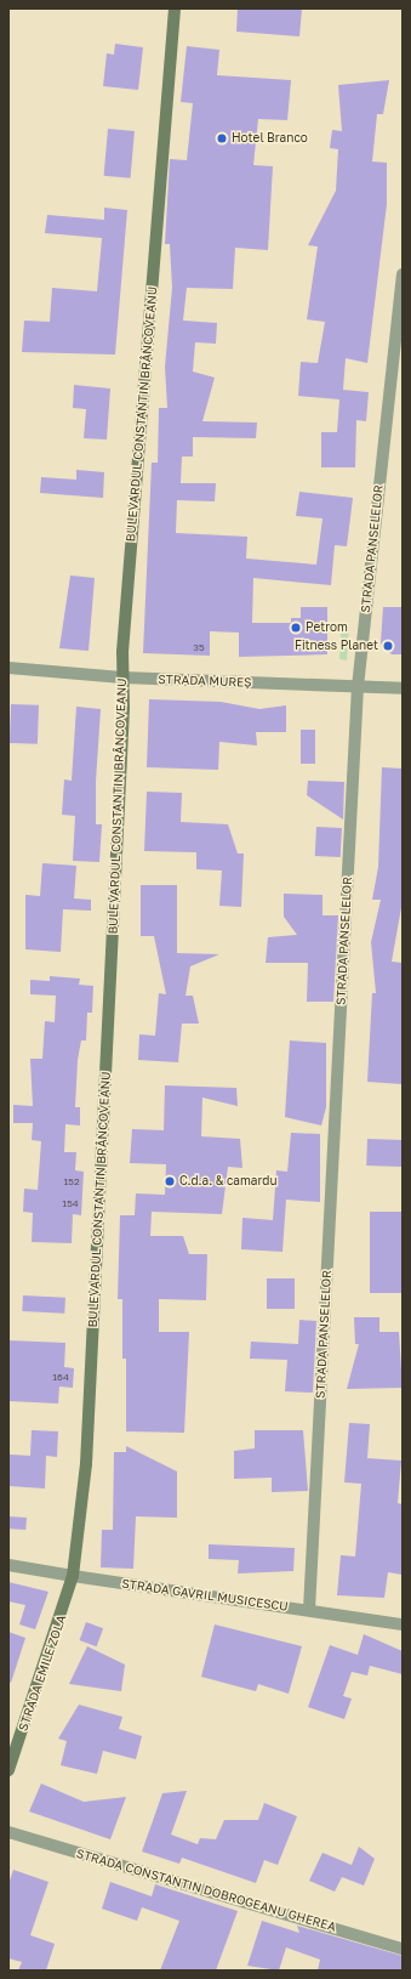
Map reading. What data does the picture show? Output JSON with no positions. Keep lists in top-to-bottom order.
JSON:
{
  "streets": {
    "main road": ["BULEVARDUL CONSTANTIN BRÂNCOVEANU", "STRADA EMILE ZOLA"],
    "street": [
      "STRADA PANSELELOR",
      "STRADA MUREȘ",
      "STRADA GAVRIL MUSICESCU",
      "STRADA CONSTANTIN DOBROGEANU GHEREA"
    ]
  },
  "crossings": [
    ["BULEVARDUL CONSTANTIN BRÂNCOVEANU", "STRADA MUREȘ"],
    ["BULEVARDUL CONSTANTIN BRÂNCOVEANU", "STRADA GAVRIL MUSICESCU"],
    ["BULEVARDUL CONSTANTIN BRÂNCOVEANU", "STRADA EMILE ZOLA"],
    ["STRADA PANSELELOR", "STRADA MUREȘ"],
    ["STRADA PANSELELOR", "STRADA GAVRIL MUSICESCU"],
    ["STRADA GAVRIL MUSICESCU", "STRADA EMILE ZOLA"]
  ],
  "places": [
    "Hotel Branco",
    "Petrom",
    "Fitness Planet",
    "C.d.a. & camardu"
  ],
  "house_numbers": [
    "35",
    "152",
    "154",
    "164"
  ]
}
